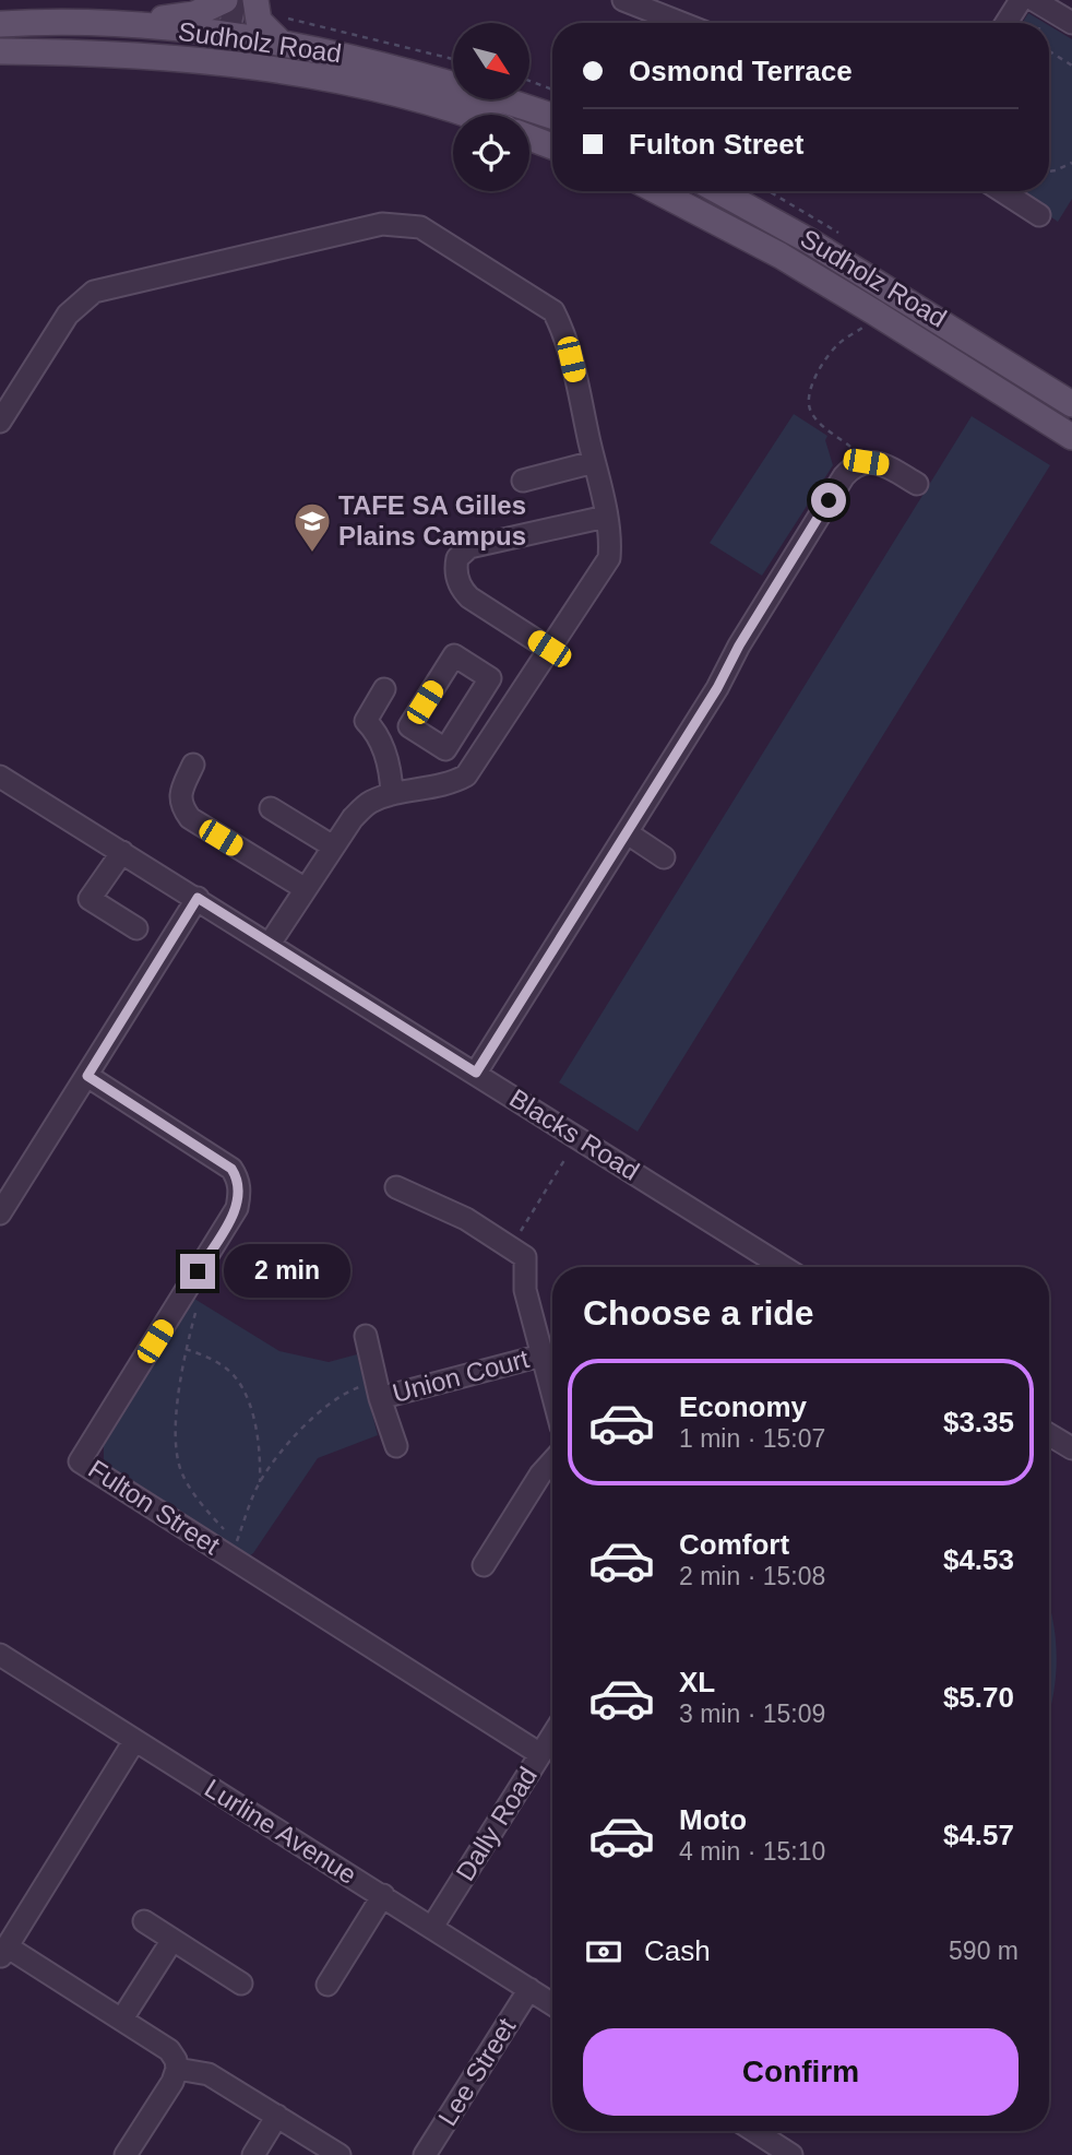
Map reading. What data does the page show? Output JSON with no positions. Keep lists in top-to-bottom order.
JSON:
{
  "streets": {
    "main road": ["Sudholz Road"],
    "street": [
      "Blacks Road",
      "Union Court",
      "Fulton Street",
      "Dally Road",
      "Lurline Avenue",
      "Lee Street"
    ]
  },
  "crossings": [
    ["Fulton Street", "Dally Road"],
    ["Dally Road", "Lurline Avenue"],
    ["Lurline Avenue", "Lee Street"]
  ],
  "places": {
    "school or university": ["TAFE SA Gilles Plains Campus"]
  },
  "north": "bottom right",
  "page": {
    "banner": ["Osmond Terrace", "Fulton Street"],
    "bubble": "2 min",
    "heading": "Choose a ride",
    "list": [
      {
        "name": "Economy",
        "note": "1 min · 15:07",
        "value": "$3.35"
      },
      {
        "name": "Comfort",
        "note": "2 min · 15:08",
        "value": "$4.53"
      },
      {
        "name": "XL",
        "note": "3 min · 15:09",
        "value": "$5.70"
      },
      {
        "name": "Moto",
        "note": "4 min · 15:10",
        "value": "$4.57"
      }
    ],
    "pay": ["Cash", "590 m"],
    "buttons": "Confirm"
  }
}
